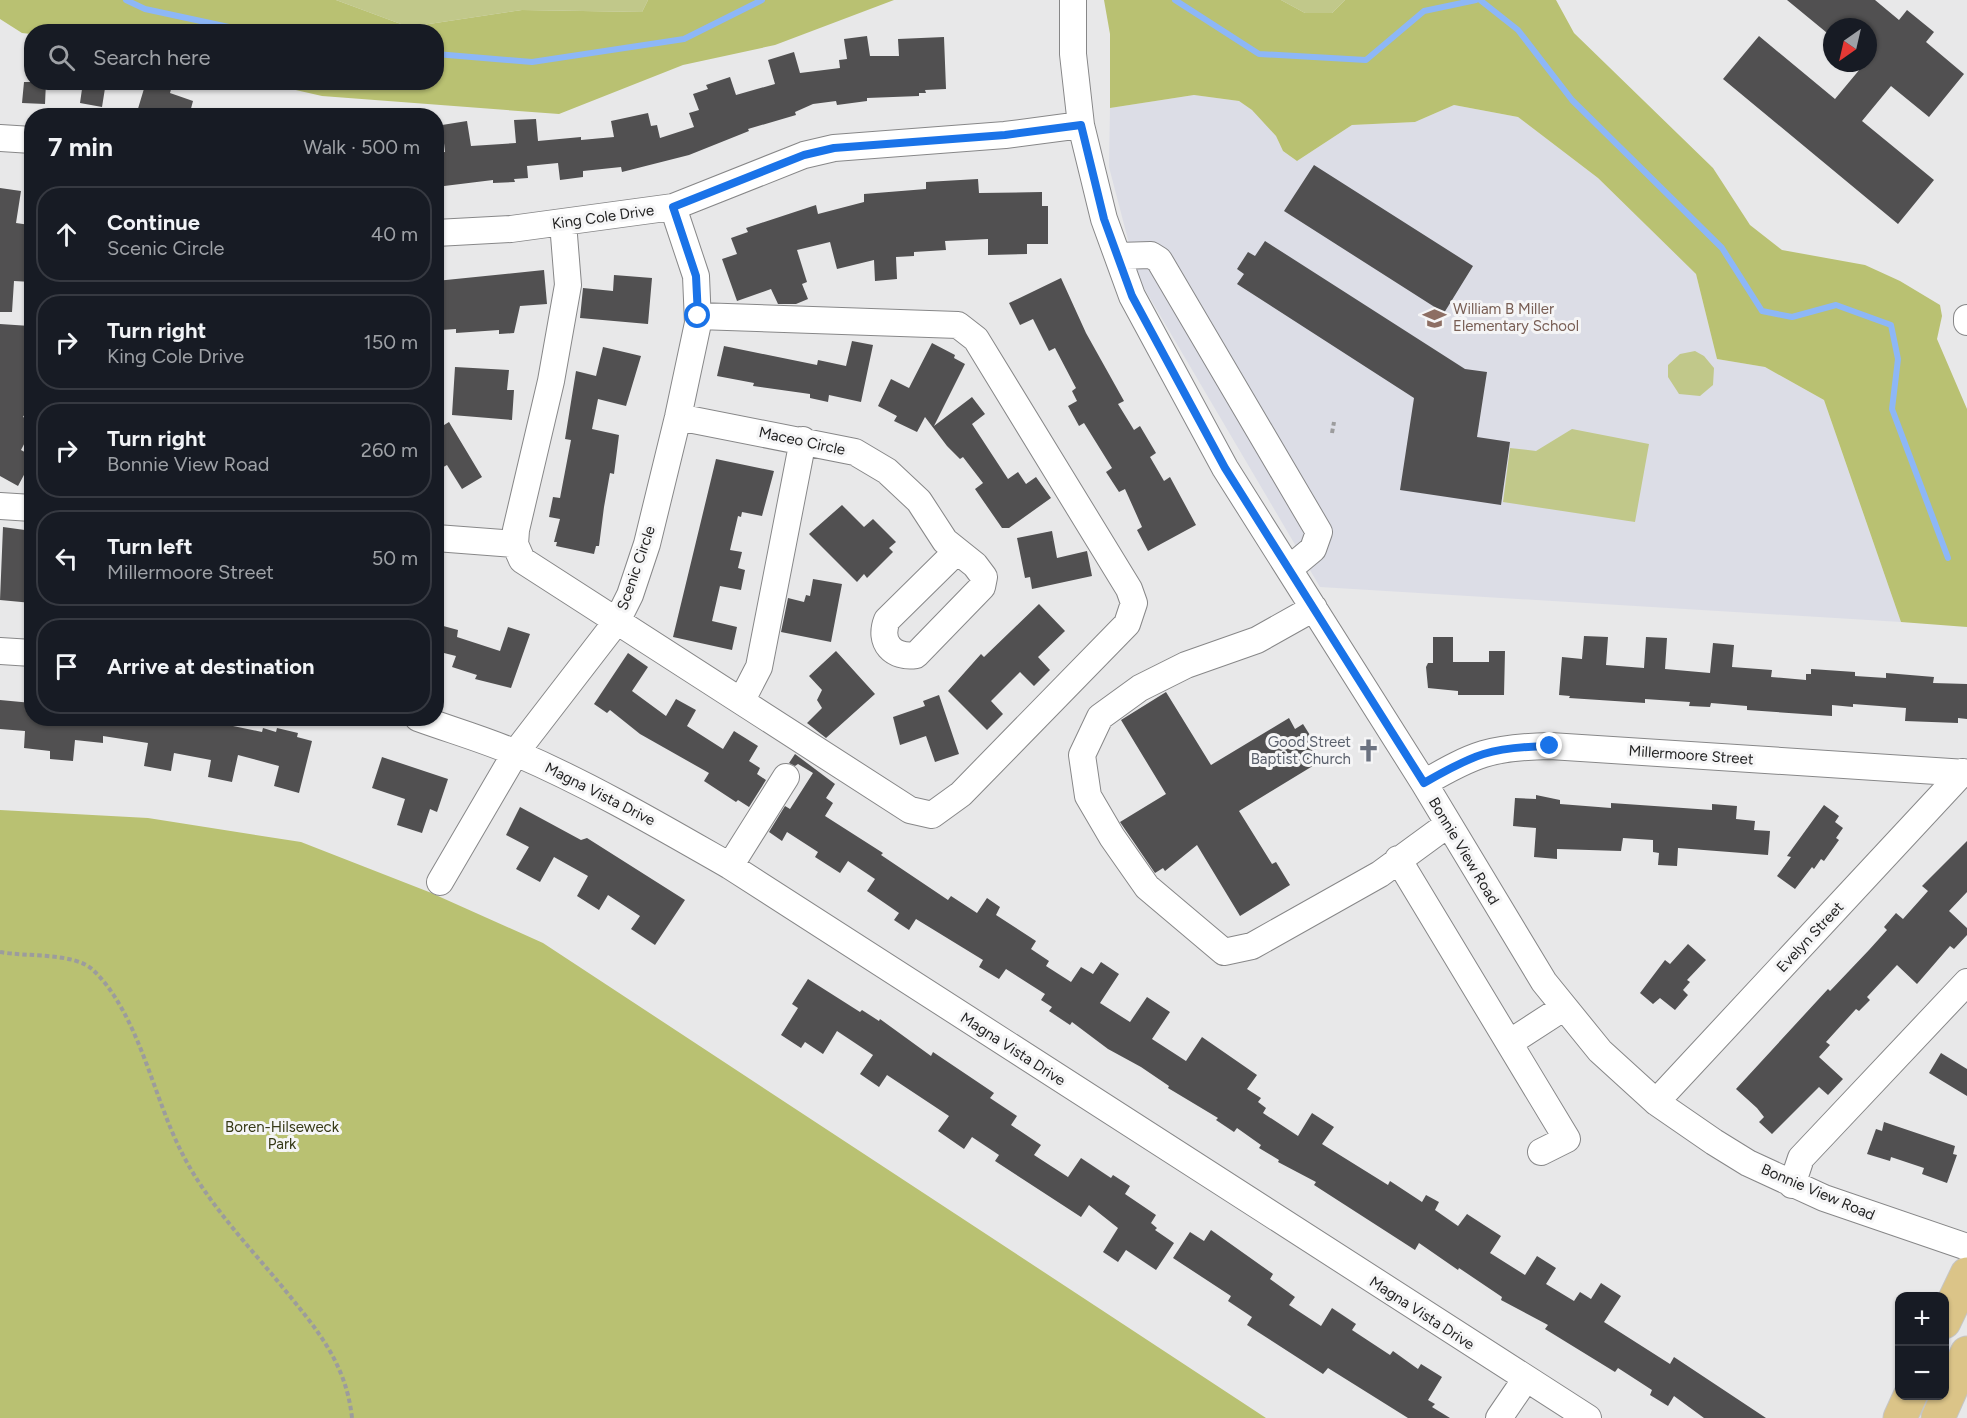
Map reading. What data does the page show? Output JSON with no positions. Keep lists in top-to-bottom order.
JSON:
{
  "streets": {
    "street": [
      "King Cole Drive",
      "Maceo Circle",
      "Scenic Circle",
      "Millermoore Street",
      "Magna Vista Drive",
      "Bonnie View Road",
      "Evelyn Street"
    ]
  },
  "crossings": [
    ["King Cole Drive", "Scenic Circle"],
    ["King Cole Drive", "Bonnie View Road"],
    ["Maceo Circle", "Scenic Circle"],
    ["Scenic Circle", "Magna Vista Drive"],
    ["Millermoore Street", "Bonnie View Road"],
    ["Millermoore Street", "Evelyn Street"],
    ["Bonnie View Road", "Evelyn Street"]
  ],
  "parks": ["Boren-Hilseweck Park"],
  "places": {
    "school or university": ["William B Miller Elementary School"],
    "church": ["Good Street Baptist Church"]
  },
  "north": "bottom left",
  "page": {
    "search": "Search here",
    "heading": ["7 min", "Walk · 500 m"],
    "list": [
      ["Continue", "Scenic Circle", "40 m"],
      ["Turn right", "King Cole Drive", "150 m"],
      ["Turn right", "Bonnie View Road", "260 m"],
      ["Turn left", "Millermoore Street", "50 m"],
      "Arrive at destination"
    ],
    "map_buttons": ["+", "−"]
  }
}
